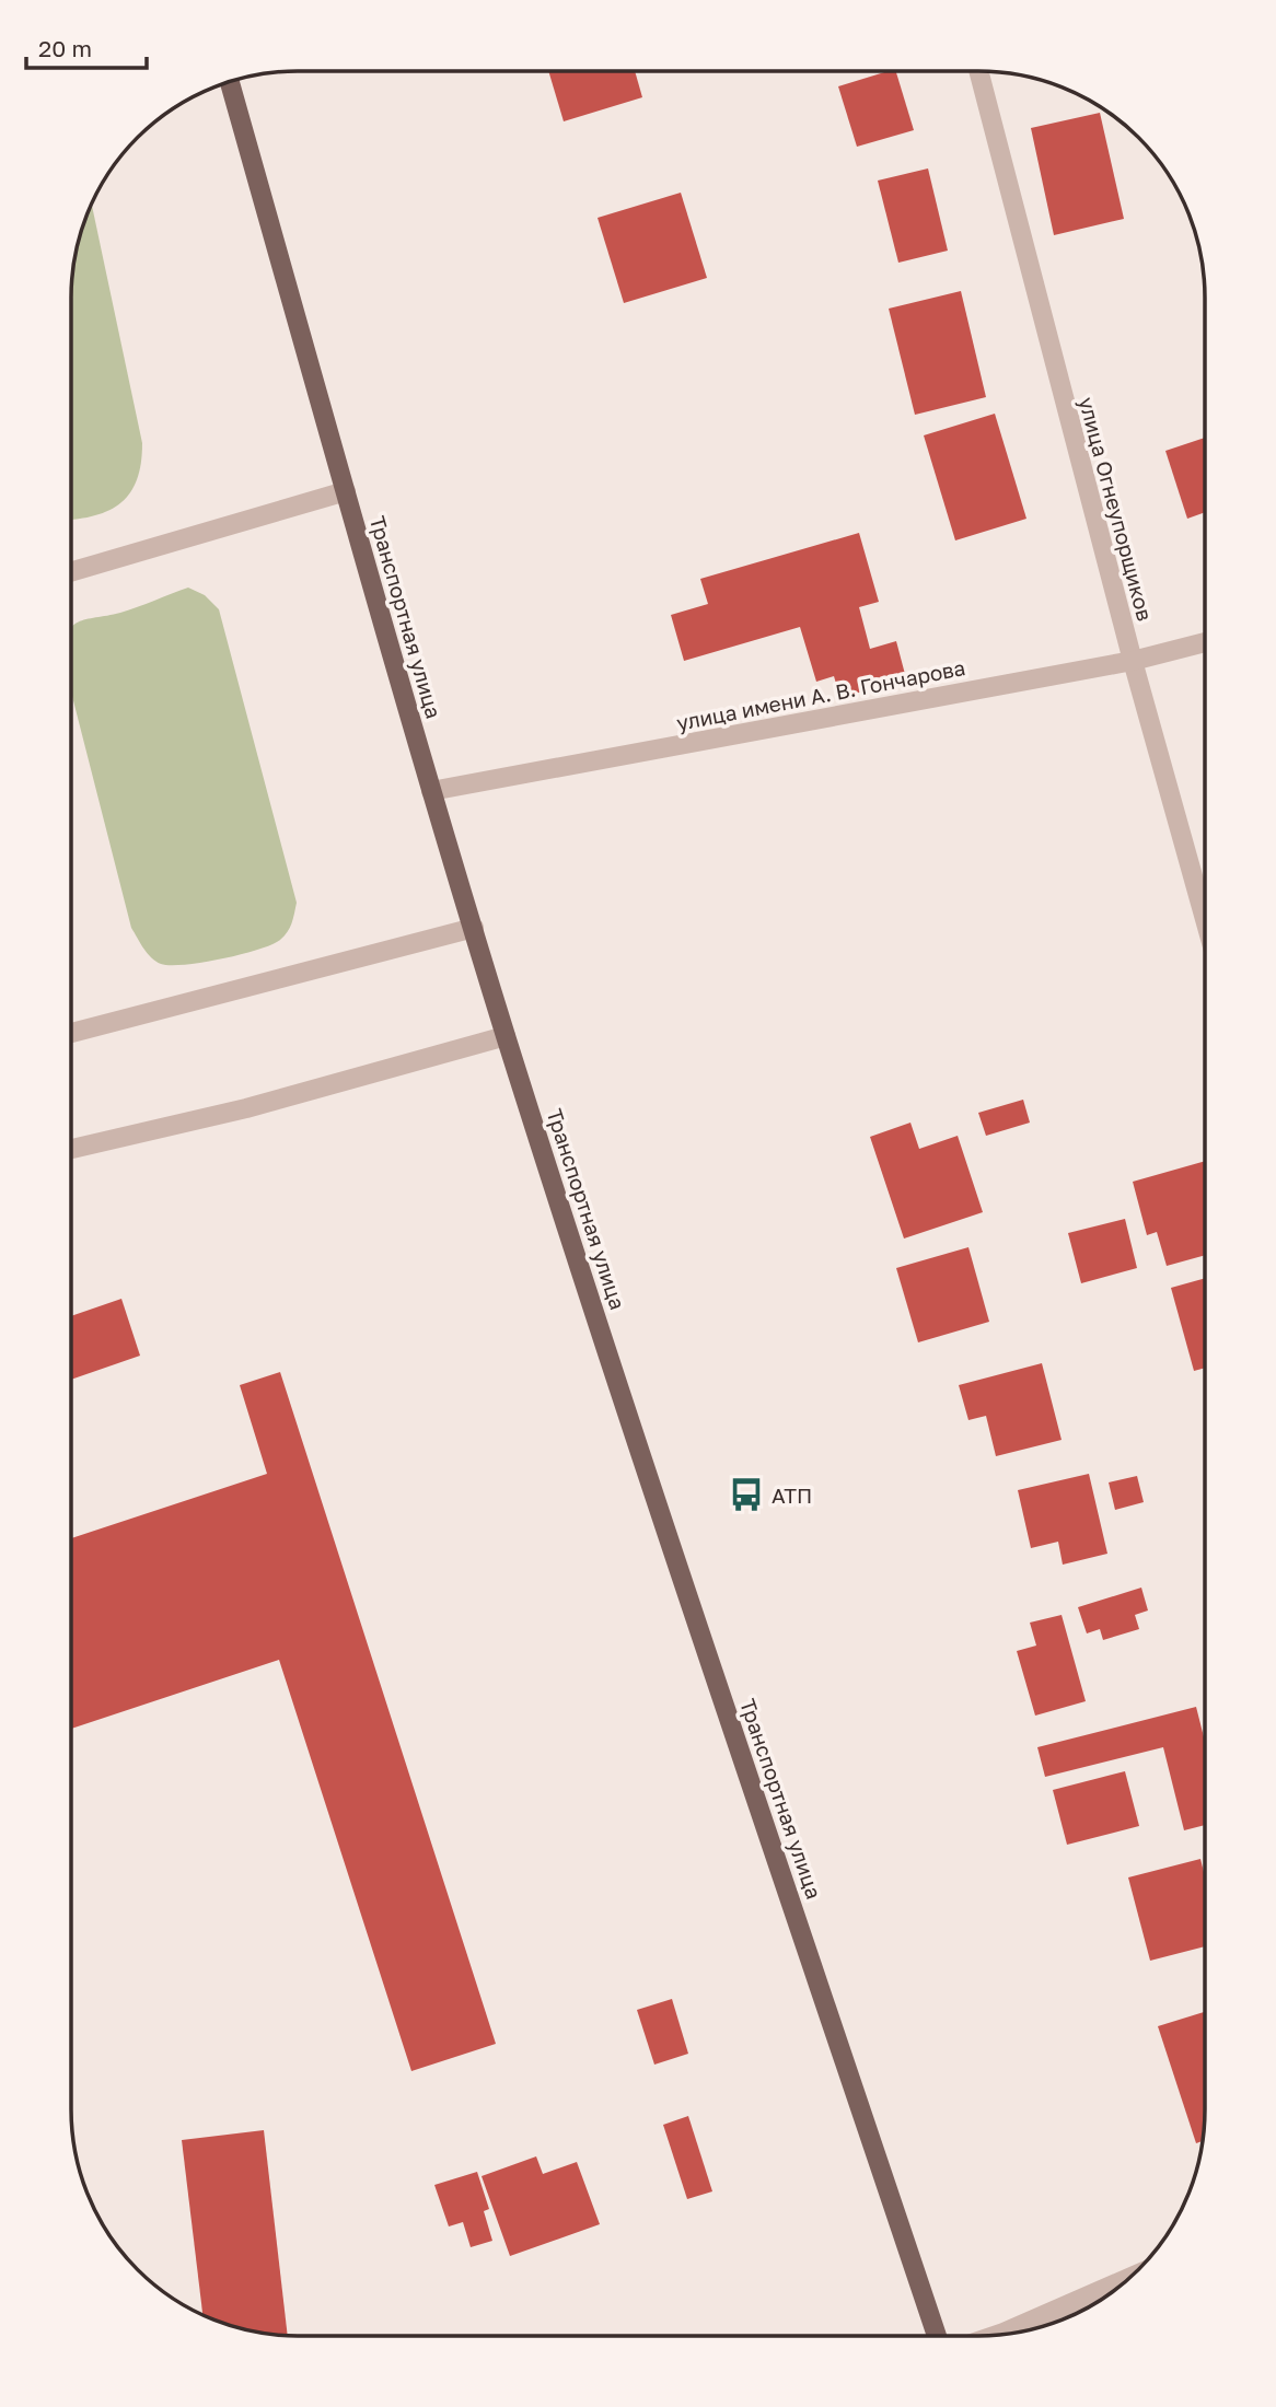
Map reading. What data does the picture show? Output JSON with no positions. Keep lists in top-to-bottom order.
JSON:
{
  "streets": {
    "main road": ["Транспортная улица"],
    "street": ["улица Огнеупорщиков", "улица имени А. В. Гончарова"]
  },
  "crossings": [
    ["улица Огнеупорщиков", "улица имени А. В. Гончарова"],
    ["Транспортная улица", "улица имени А. В. Гончарова"]
  ],
  "places": {
    "bus stop": ["АТП"]
  },
  "scale_bar": "20 m"
}
